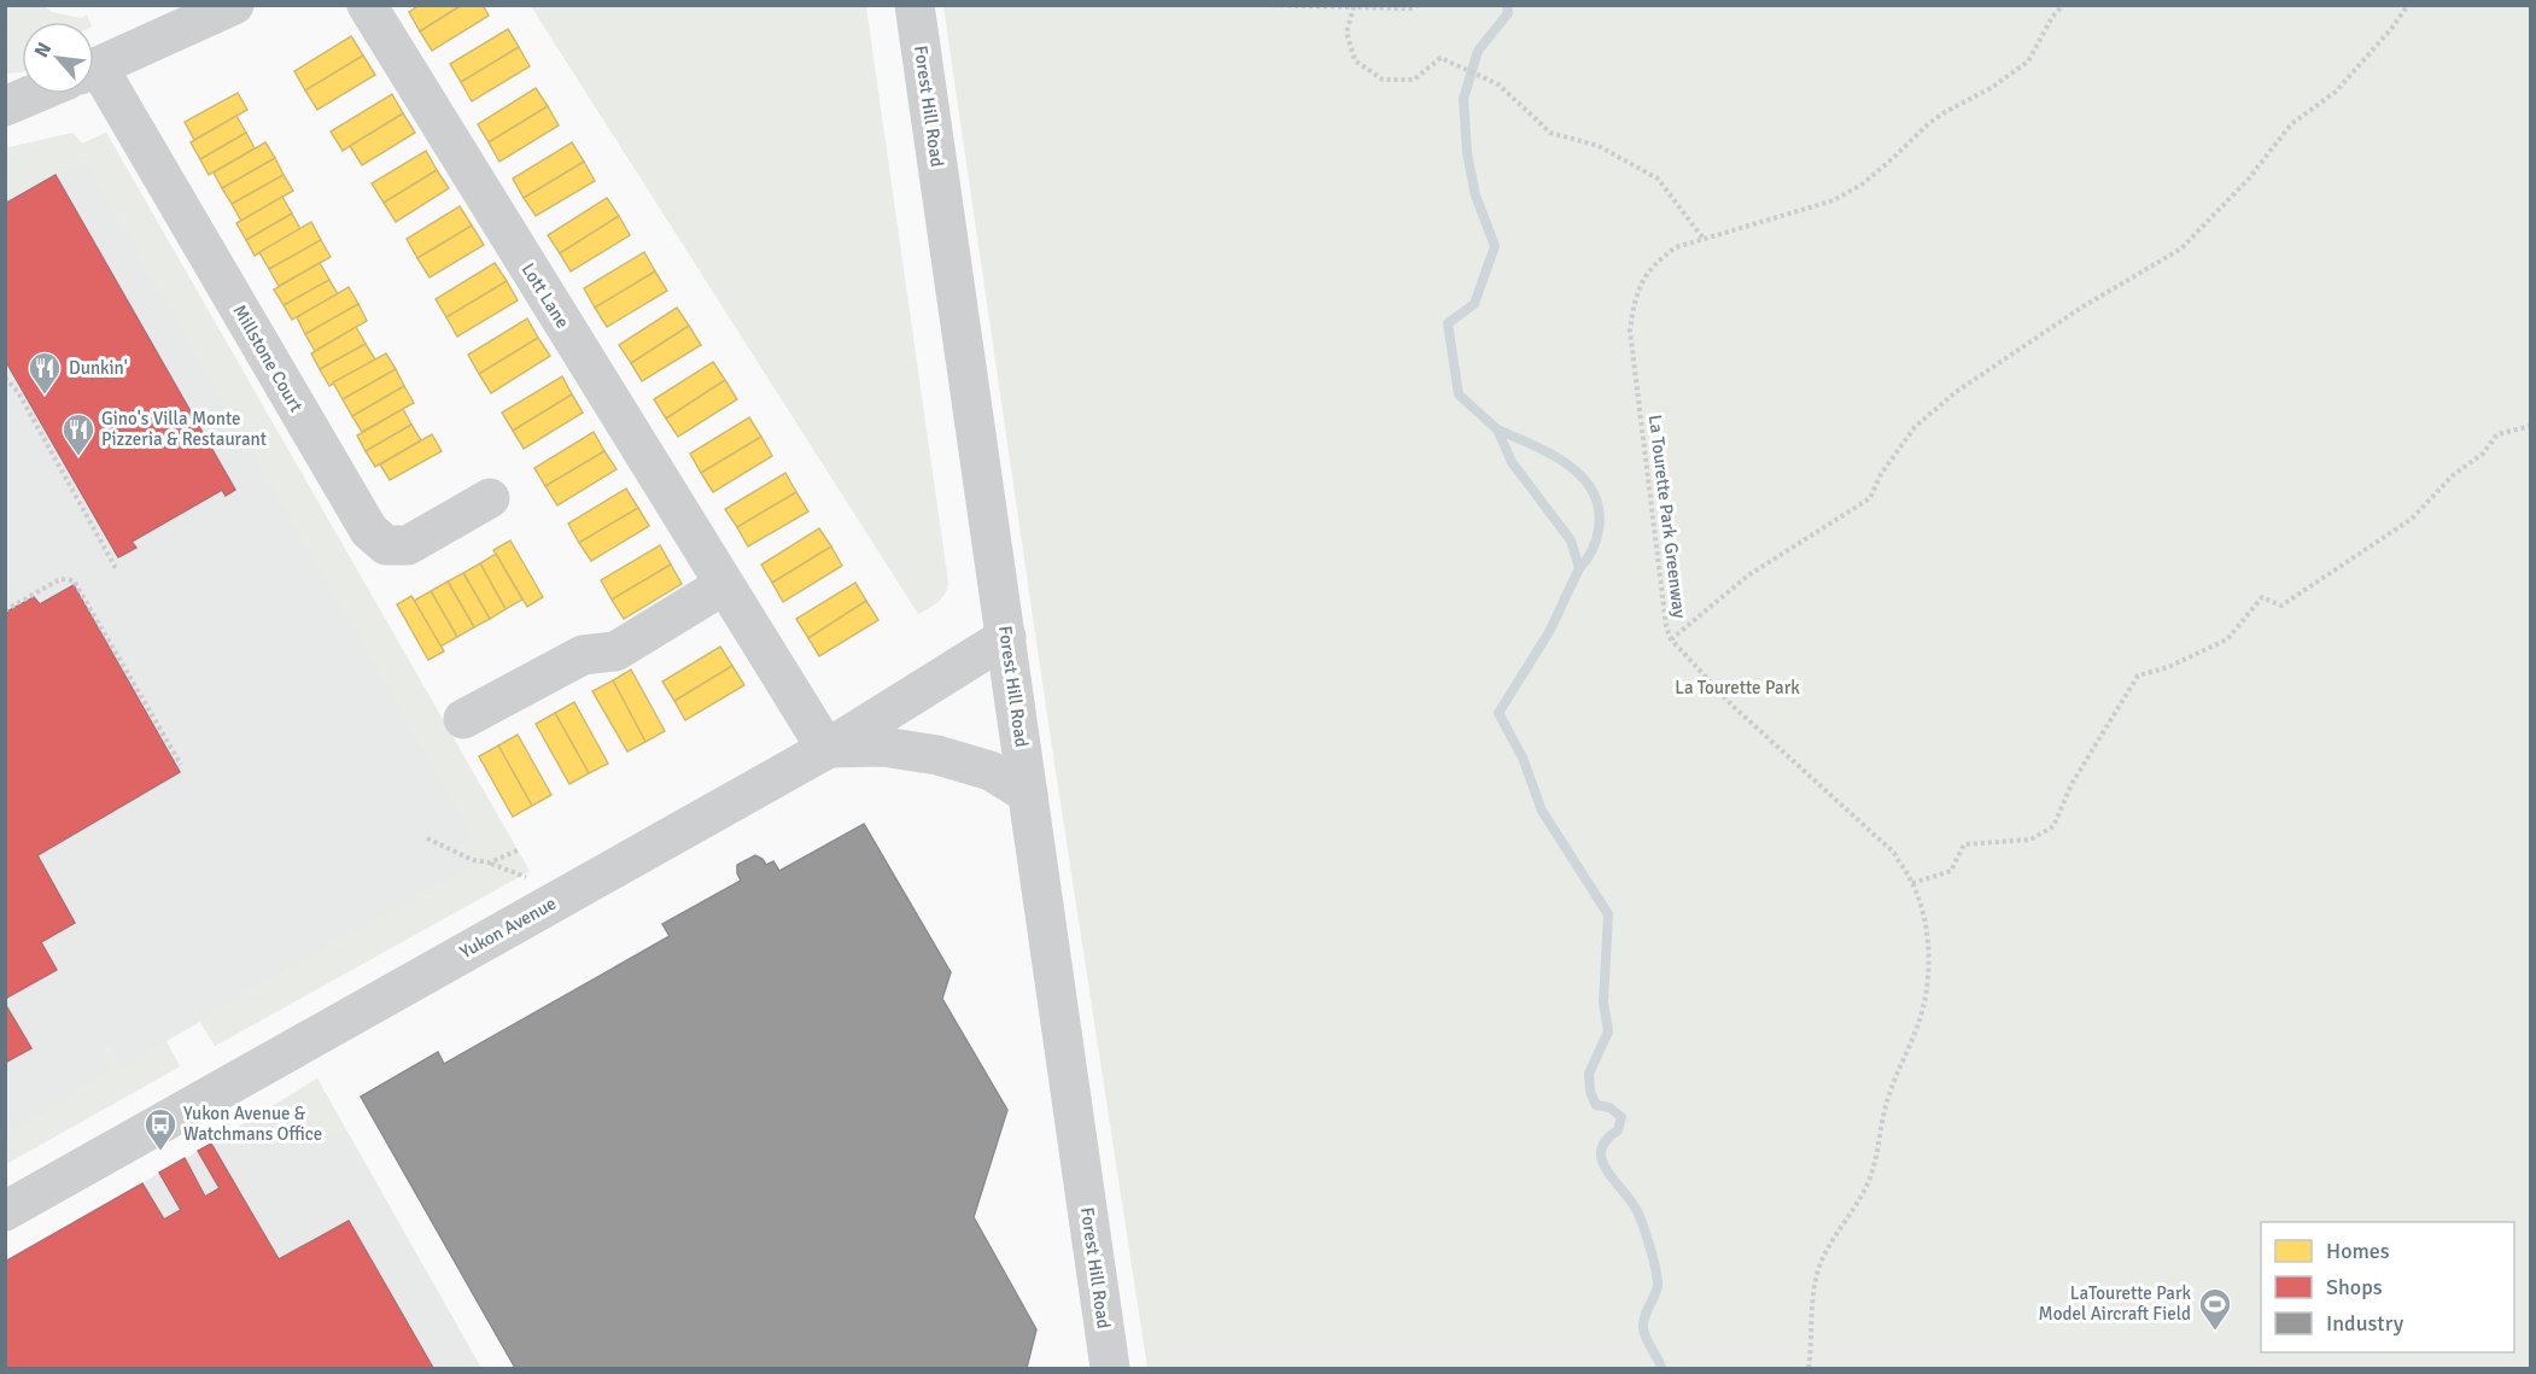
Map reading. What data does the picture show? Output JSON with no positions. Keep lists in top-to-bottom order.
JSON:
{
  "streets": {
    "street": [
      "Forest Hill Road",
      "Lott Lane",
      "Millstone Court",
      "Yukon Avenue"
    ],
    "path": ["La Tourette Park Greenway"]
  },
  "crossings": [
    ["Forest Hill Road", "Yukon Avenue"],
    ["Lott Lane", "Yukon Avenue"]
  ],
  "parks": ["La Tourette Park"],
  "places": {
    "restaurant": ["Dunkin'", "Gino's Villa Monte Pizzeria & Restaurant"],
    "bus stop": ["Yukon Avenue & Watchmans Office"],
    "sports": ["LaTourette Park Model Aircraft Field"]
  },
  "legend": ["Homes", "Shops", "Industry"],
  "north": "top left"
}
